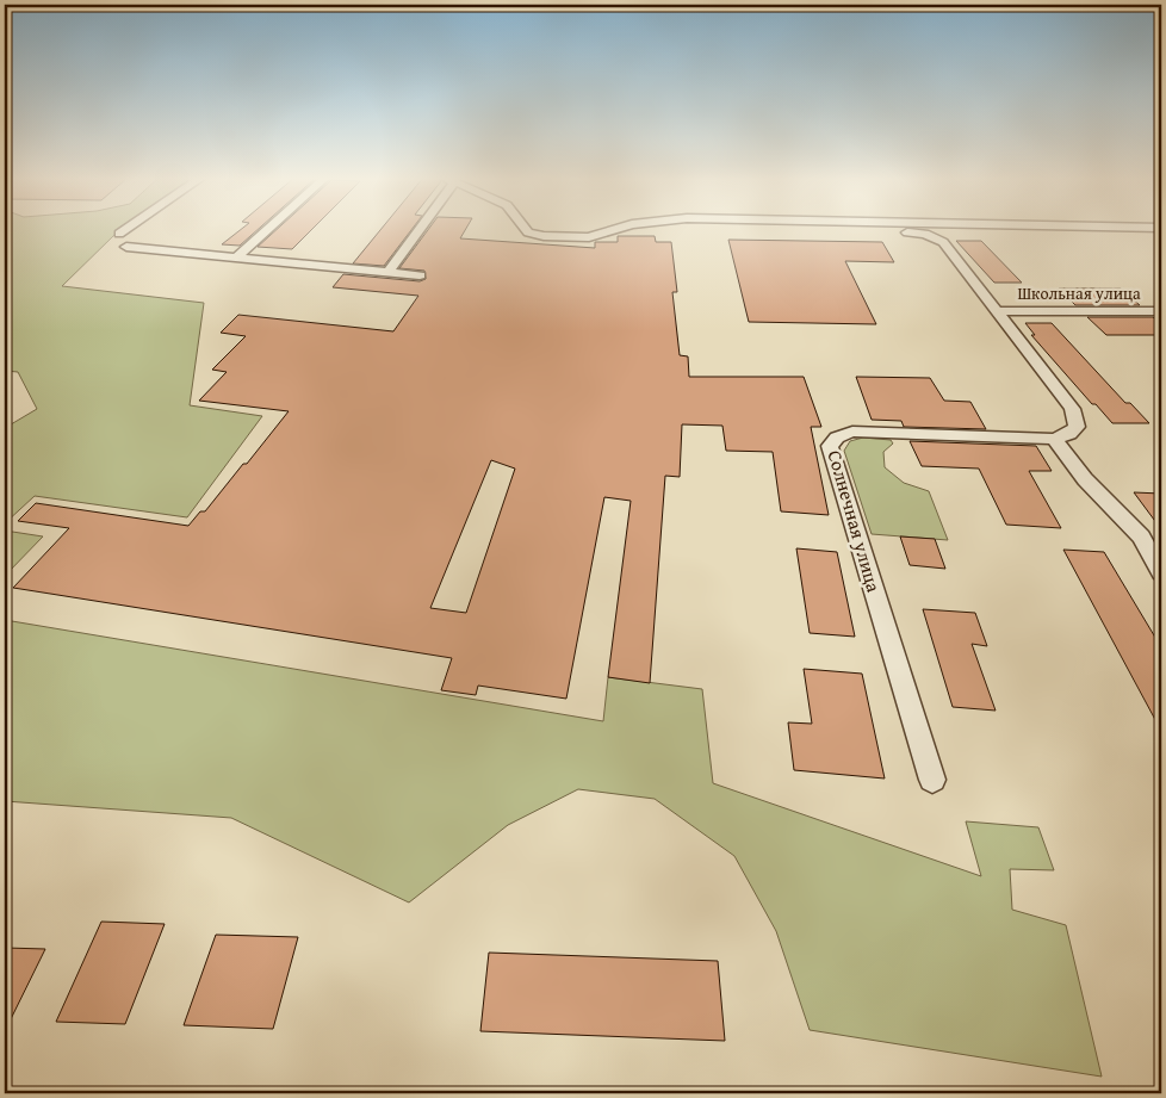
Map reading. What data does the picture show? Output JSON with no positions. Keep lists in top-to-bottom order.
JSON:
{
  "streets": {
    "street": ["Школьная улица", "Солнечная улица"]
  }
}
